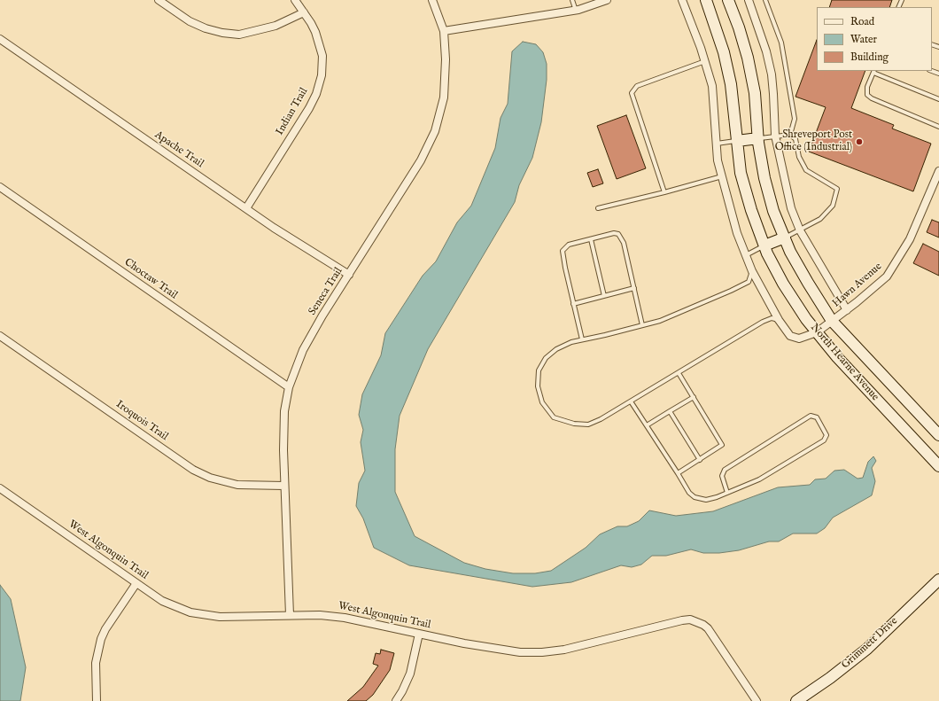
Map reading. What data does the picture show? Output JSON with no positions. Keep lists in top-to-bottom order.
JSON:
{
  "streets": {
    "street": [
      "Indian Trail",
      "Apache Trail",
      "Choctaw Trail",
      "Hawn Avenue",
      "Seneca Trail",
      "North Hearne Avenue",
      "Iroquois Trail",
      "West Algonquin Trail",
      "Grimmett Drive"
    ]
  },
  "crossings": [
    ["Indian Trail", "Apache Trail"],
    ["Apache Trail", "Seneca Trail"],
    ["Choctaw Trail", "Seneca Trail"],
    ["Hawn Avenue", "North Hearne Avenue"],
    ["Seneca Trail", "Iroquois Trail"],
    ["Seneca Trail", "West Algonquin Trail"]
  ],
  "places": ["Shreveport Post Office (Industrial)"],
  "legend": ["Road", "Water", "Building"]
}
